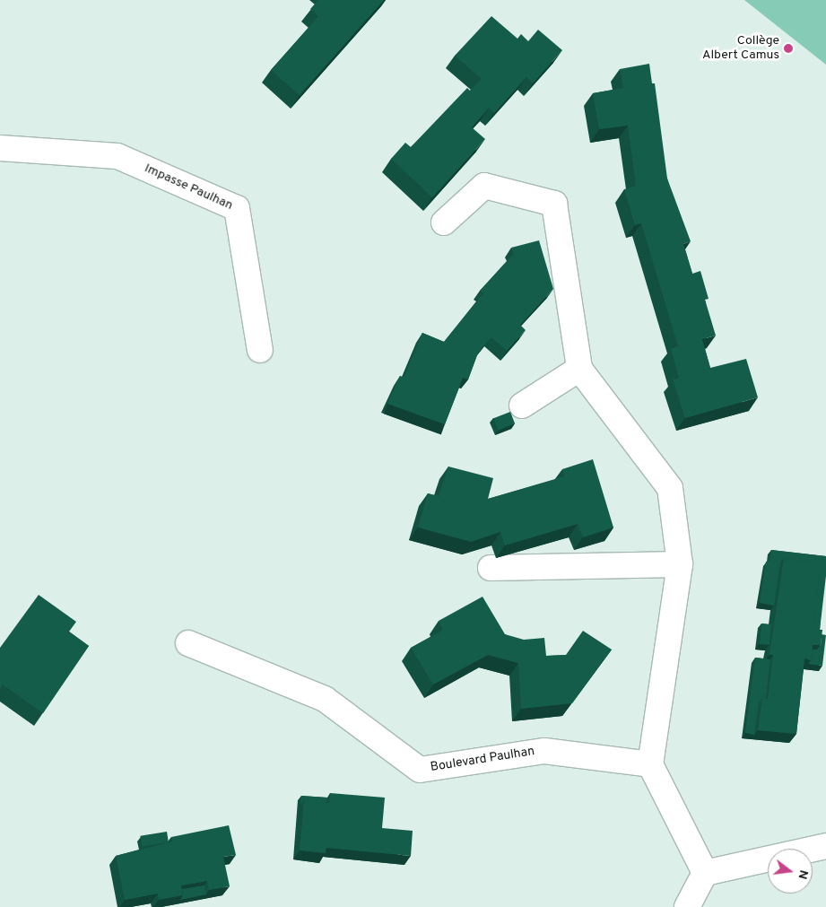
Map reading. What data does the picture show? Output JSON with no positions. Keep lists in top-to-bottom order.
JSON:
{
  "streets": {
    "street": ["Impasse Paulhan", "Boulevard Paulhan"]
  },
  "places": ["Collège Albert Camus"],
  "north": "right"
}
